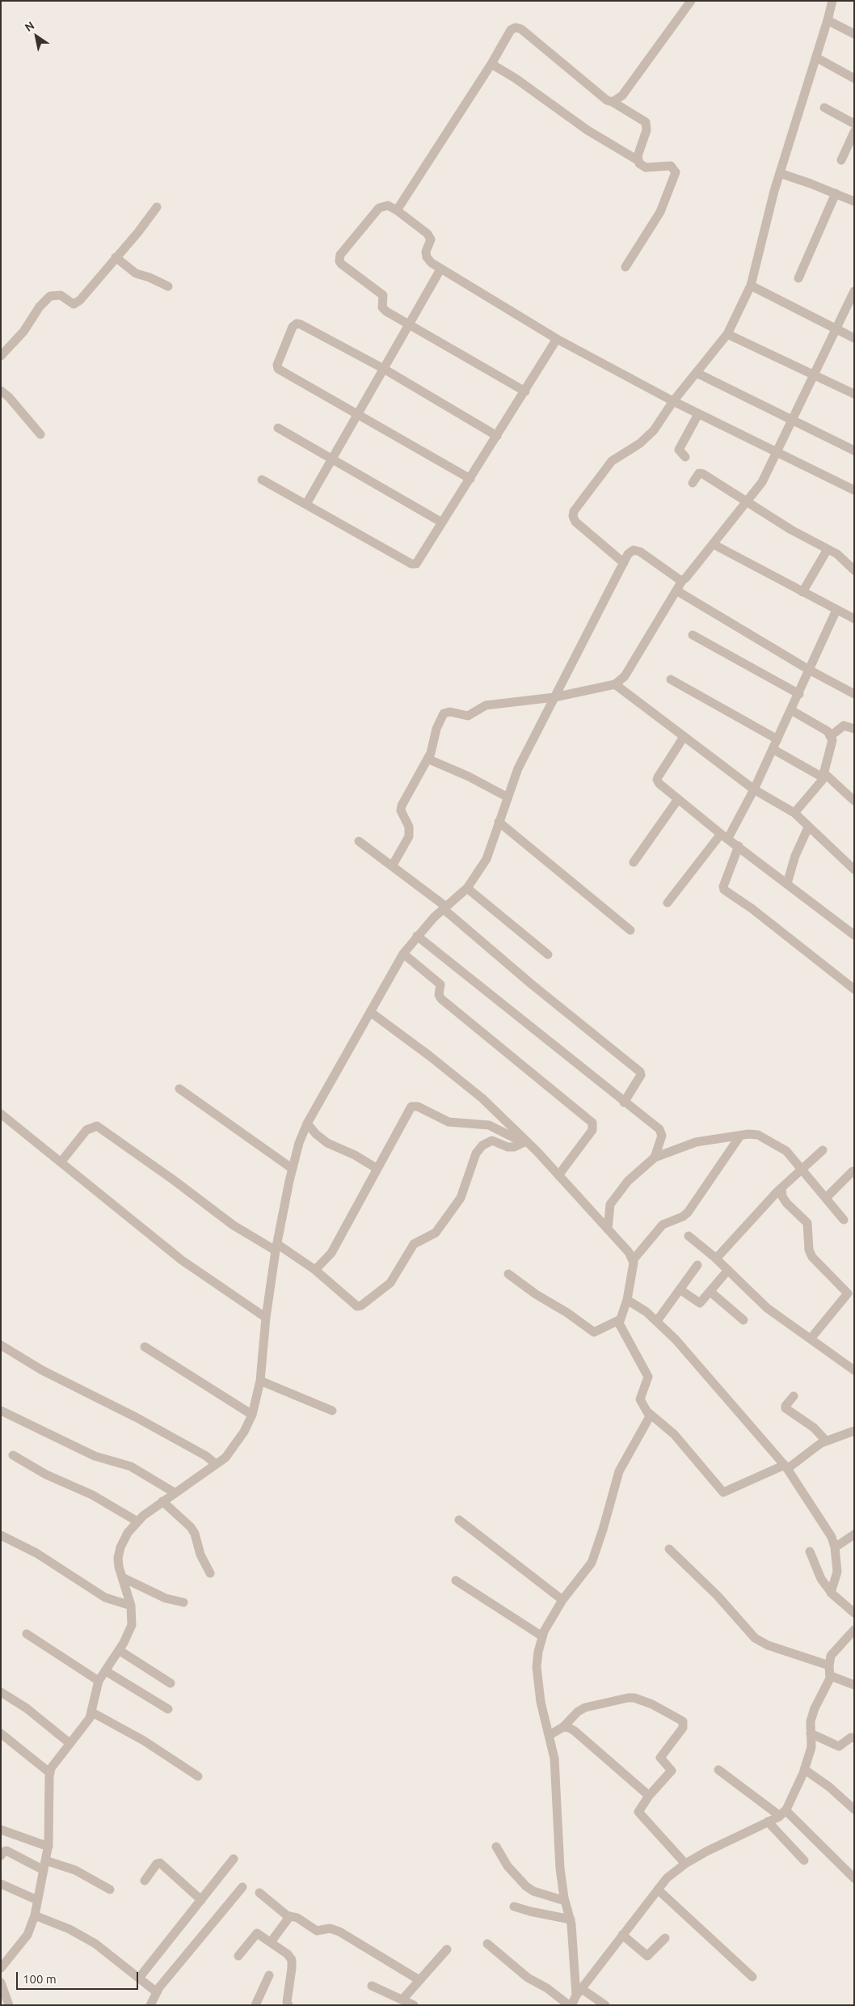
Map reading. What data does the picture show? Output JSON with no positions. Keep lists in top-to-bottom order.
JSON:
{
  "scale_bar": "100 m",
  "north": "top left"
}
